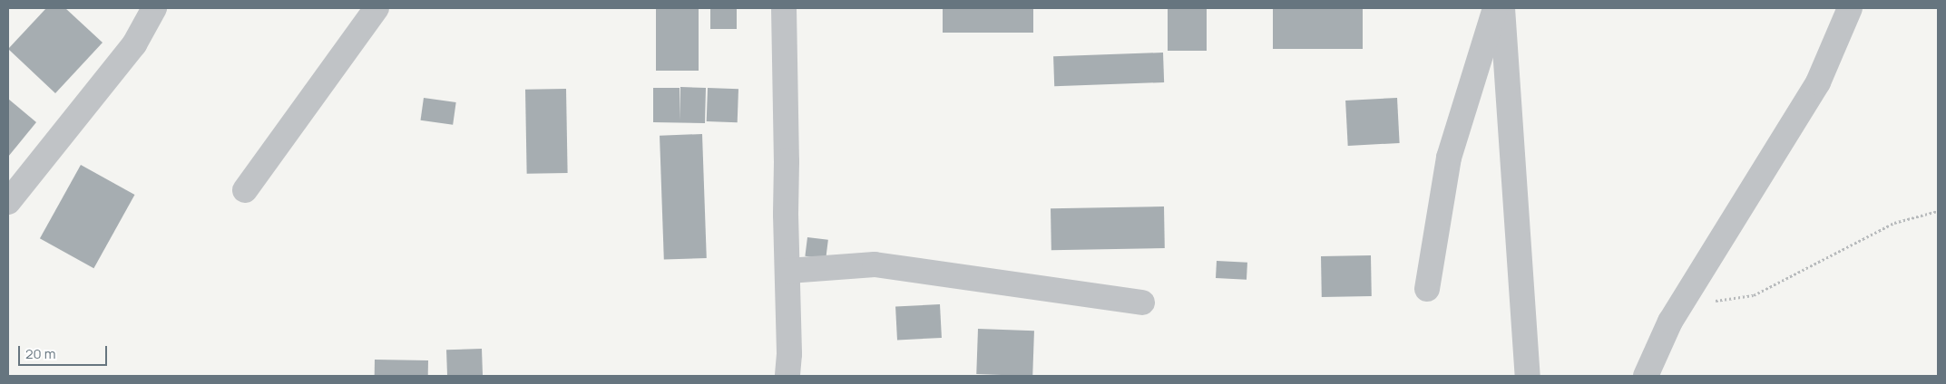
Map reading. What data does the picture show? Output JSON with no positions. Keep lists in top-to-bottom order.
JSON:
{
  "scale_bar": "20 m"
}
